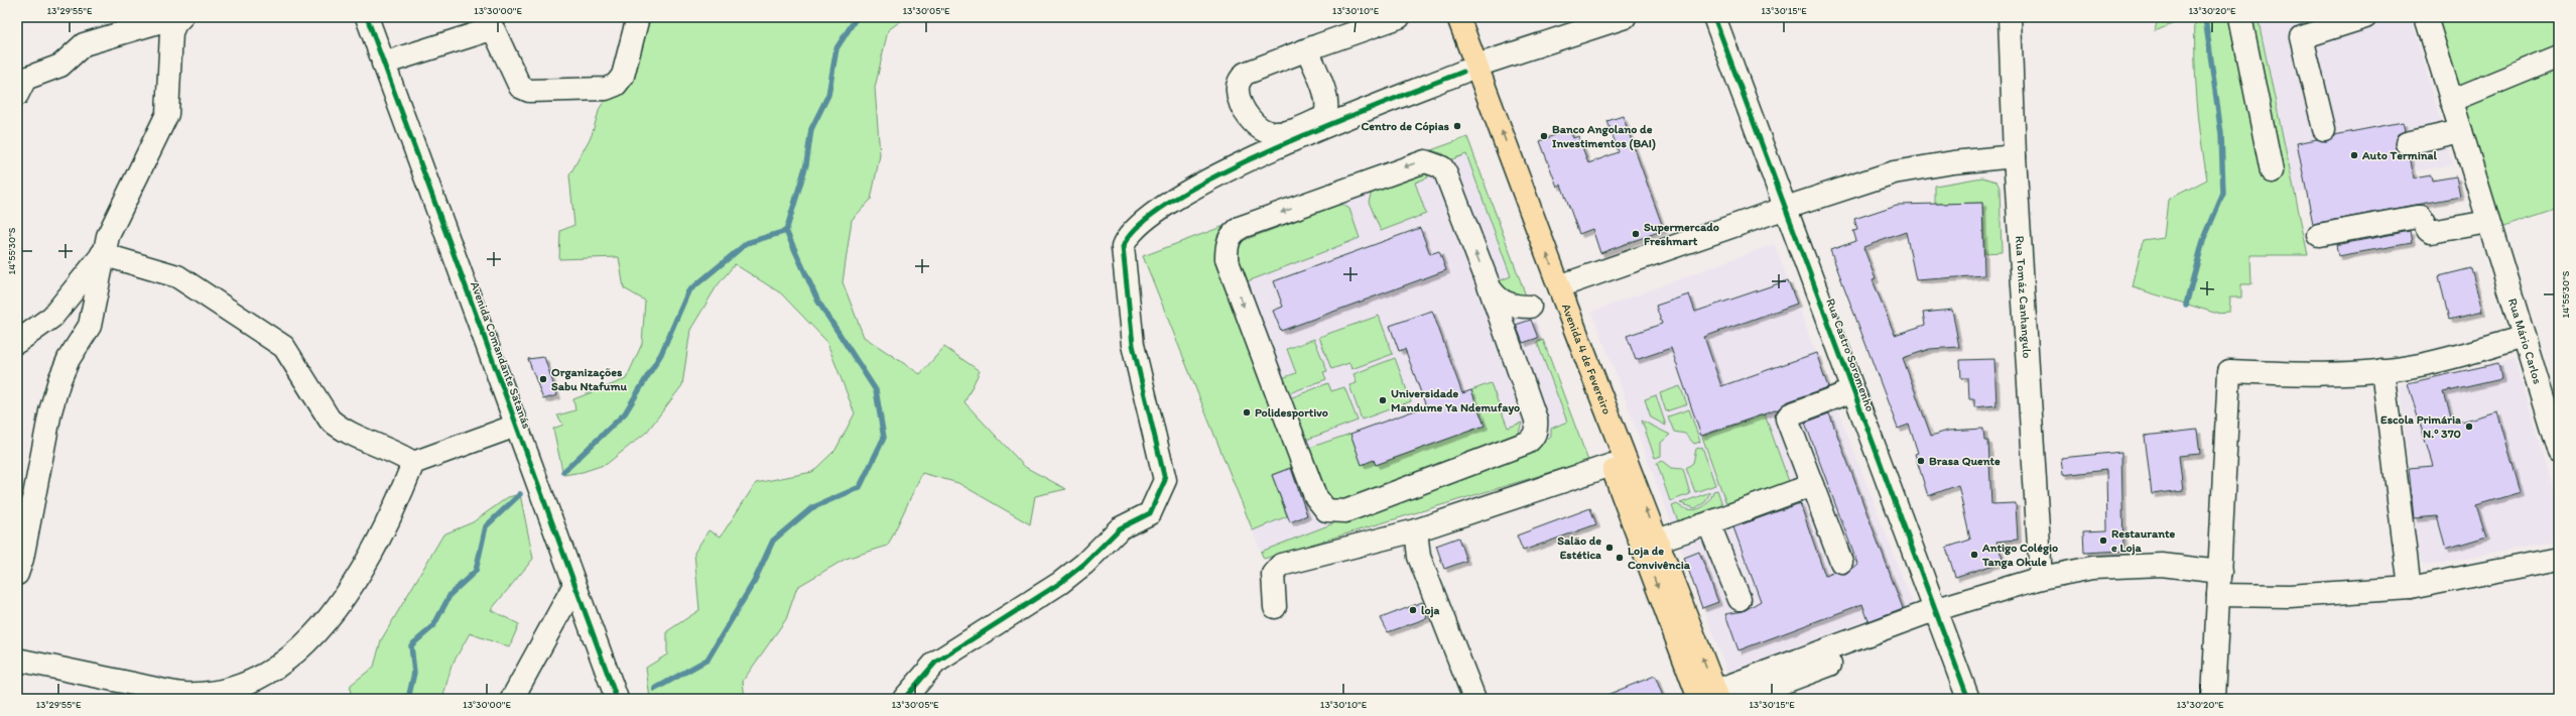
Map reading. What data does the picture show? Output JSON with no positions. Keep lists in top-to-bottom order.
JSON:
{
  "streets": {
    "main road": ["Avenida 4 de Fevereiro"],
    "street": [
      "Rua Tomáz Canhangulo",
      "Rua Mário Carlos",
      "Avenida Comandante Satanás",
      "Rua Castro Soromenho"
    ]
  },
  "places": [
    "Centro de Cópias",
    "Banco Angolano de Investimentos (BAI)",
    "Auto Terminal",
    "Supermercado Freshmart",
    "Organizações Sabu Ntafumu",
    "Universidade Mandume Ya Ndemufayo",
    "Polidesportivo",
    "Escola Primária N.º 370",
    "Brasa Quente",
    "Restaurante e Loja",
    "Salão de Estética",
    "Antigo Colégio Tanga Okule",
    "Loja de Convivência",
    "loja"
  ],
  "coordinates": [
    "13°29'55\"E",
    "13°30'00\"E",
    "13°30'05\"E",
    "13°30'10\"E",
    "13°30'15\"E",
    "13°30'20\"E",
    "14°55'30\"S"
  ]
}
